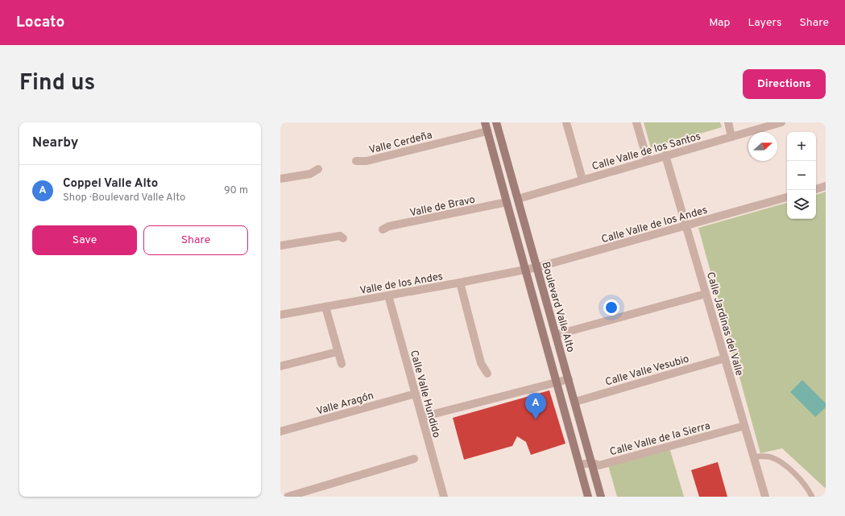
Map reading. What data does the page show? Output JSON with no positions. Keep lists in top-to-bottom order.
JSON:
{
  "streets": {
    "street": [
      "Valle Cerdeña",
      "Calle Valle de los Santos",
      "Valle de Bravo",
      "Calle Valle de los Andes",
      "Valle de los Andes",
      "Boulevard Valle Alto",
      "Calle Jardinas del Valle",
      "Calle Valle Vesubio",
      "Calle Valle Hundido",
      "Valle Aragón",
      "Calle Valle de la Sierra"
    ]
  },
  "crossings": [
    ["Calle Valle de los Santos", "Boulevard Valle Alto"],
    ["Calle Valle de los Santos", "Calle Jardinas del Valle"],
    ["Calle Valle de los Andes", "Valle de los Andes"],
    ["Calle Valle de los Andes", "Boulevard Valle Alto"],
    ["Calle Valle de los Andes", "Calle Jardinas del Valle"],
    ["Valle de los Andes", "Calle Valle Hundido"],
    ["Boulevard Valle Alto", "Calle Valle Vesubio"],
    ["Boulevard Valle Alto", "Calle Valle de la Sierra"],
    ["Calle Jardinas del Valle", "Calle Valle Vesubio"],
    ["Calle Jardinas del Valle", "Calle Valle de la Sierra"],
    ["Calle Valle Hundido", "Valle Aragón"]
  ],
  "north": "right",
  "page": {
    "header": "Locato",
    "nav": ["Map", "Layers", "Share"],
    "title": "Find us",
    "buttons": [
      "Directions",
      ["Save", "Share"]
    ],
    "heading": "Nearby",
    "map_buttons": ["+", "−"],
    "list": [
      {
        "mark": "A",
        "name": "Coppel Valle Alto",
        "note": "Shop · Boulevard Valle Alto",
        "value": "90 m"
      }
    ],
    "pins": "A"
  }
}
